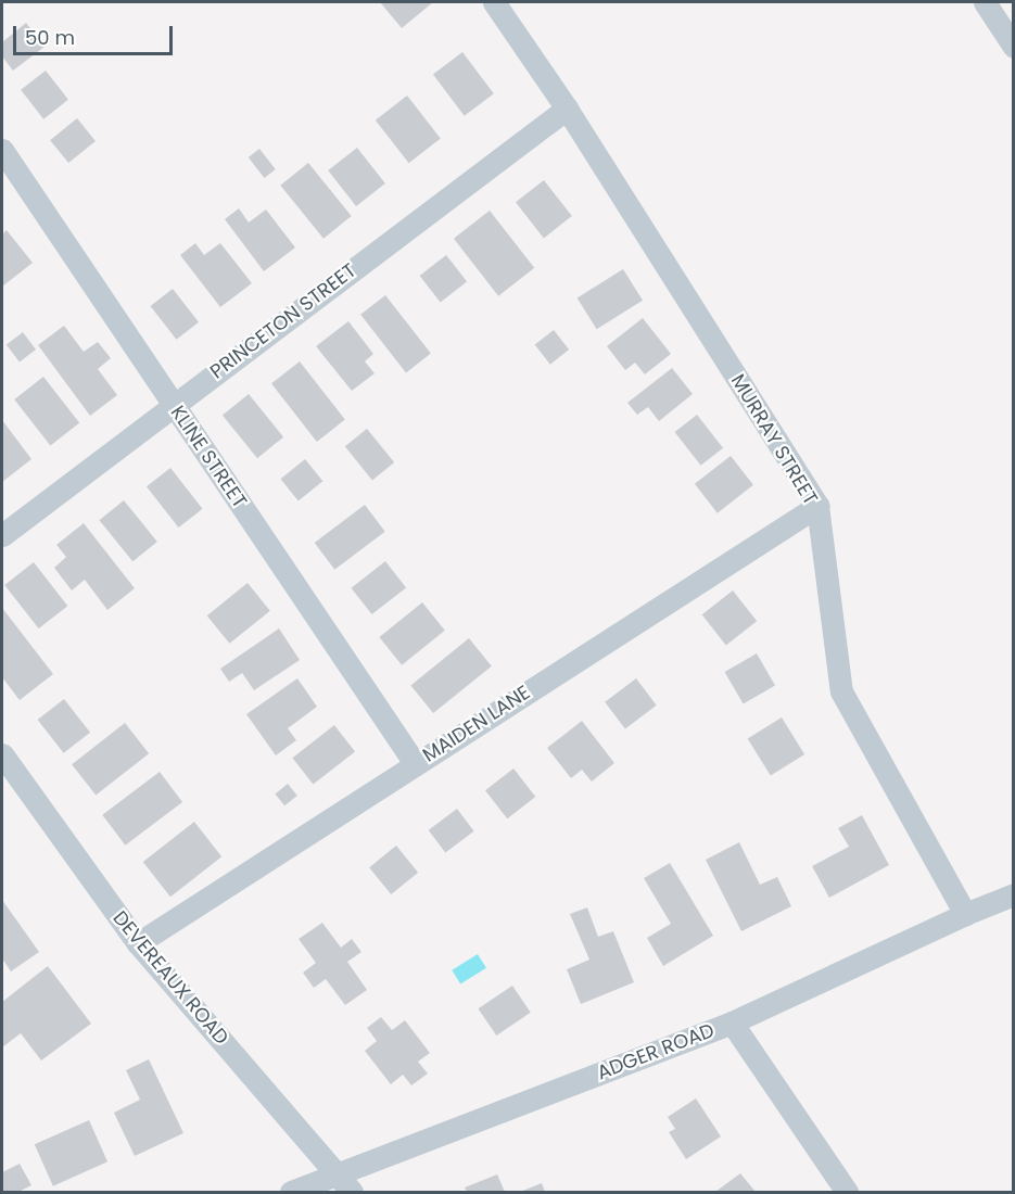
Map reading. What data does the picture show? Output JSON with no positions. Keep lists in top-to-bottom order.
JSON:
{
  "streets": {
    "street": [
      "PRINCETON STREET",
      "MURRAY STREET",
      "KLINE STREET",
      "MAIDEN LANE",
      "DEVEREAUX ROAD",
      "ADGER ROAD"
    ]
  },
  "crossings": [
    ["PRINCETON STREET", "MURRAY STREET"],
    ["PRINCETON STREET", "KLINE STREET"],
    ["MURRAY STREET", "MAIDEN LANE"],
    ["MURRAY STREET", "ADGER ROAD"],
    ["KLINE STREET", "MAIDEN LANE"],
    ["MAIDEN LANE", "DEVEREAUX ROAD"],
    ["DEVEREAUX ROAD", "ADGER ROAD"]
  ],
  "scale_bar": "50 m"
}
